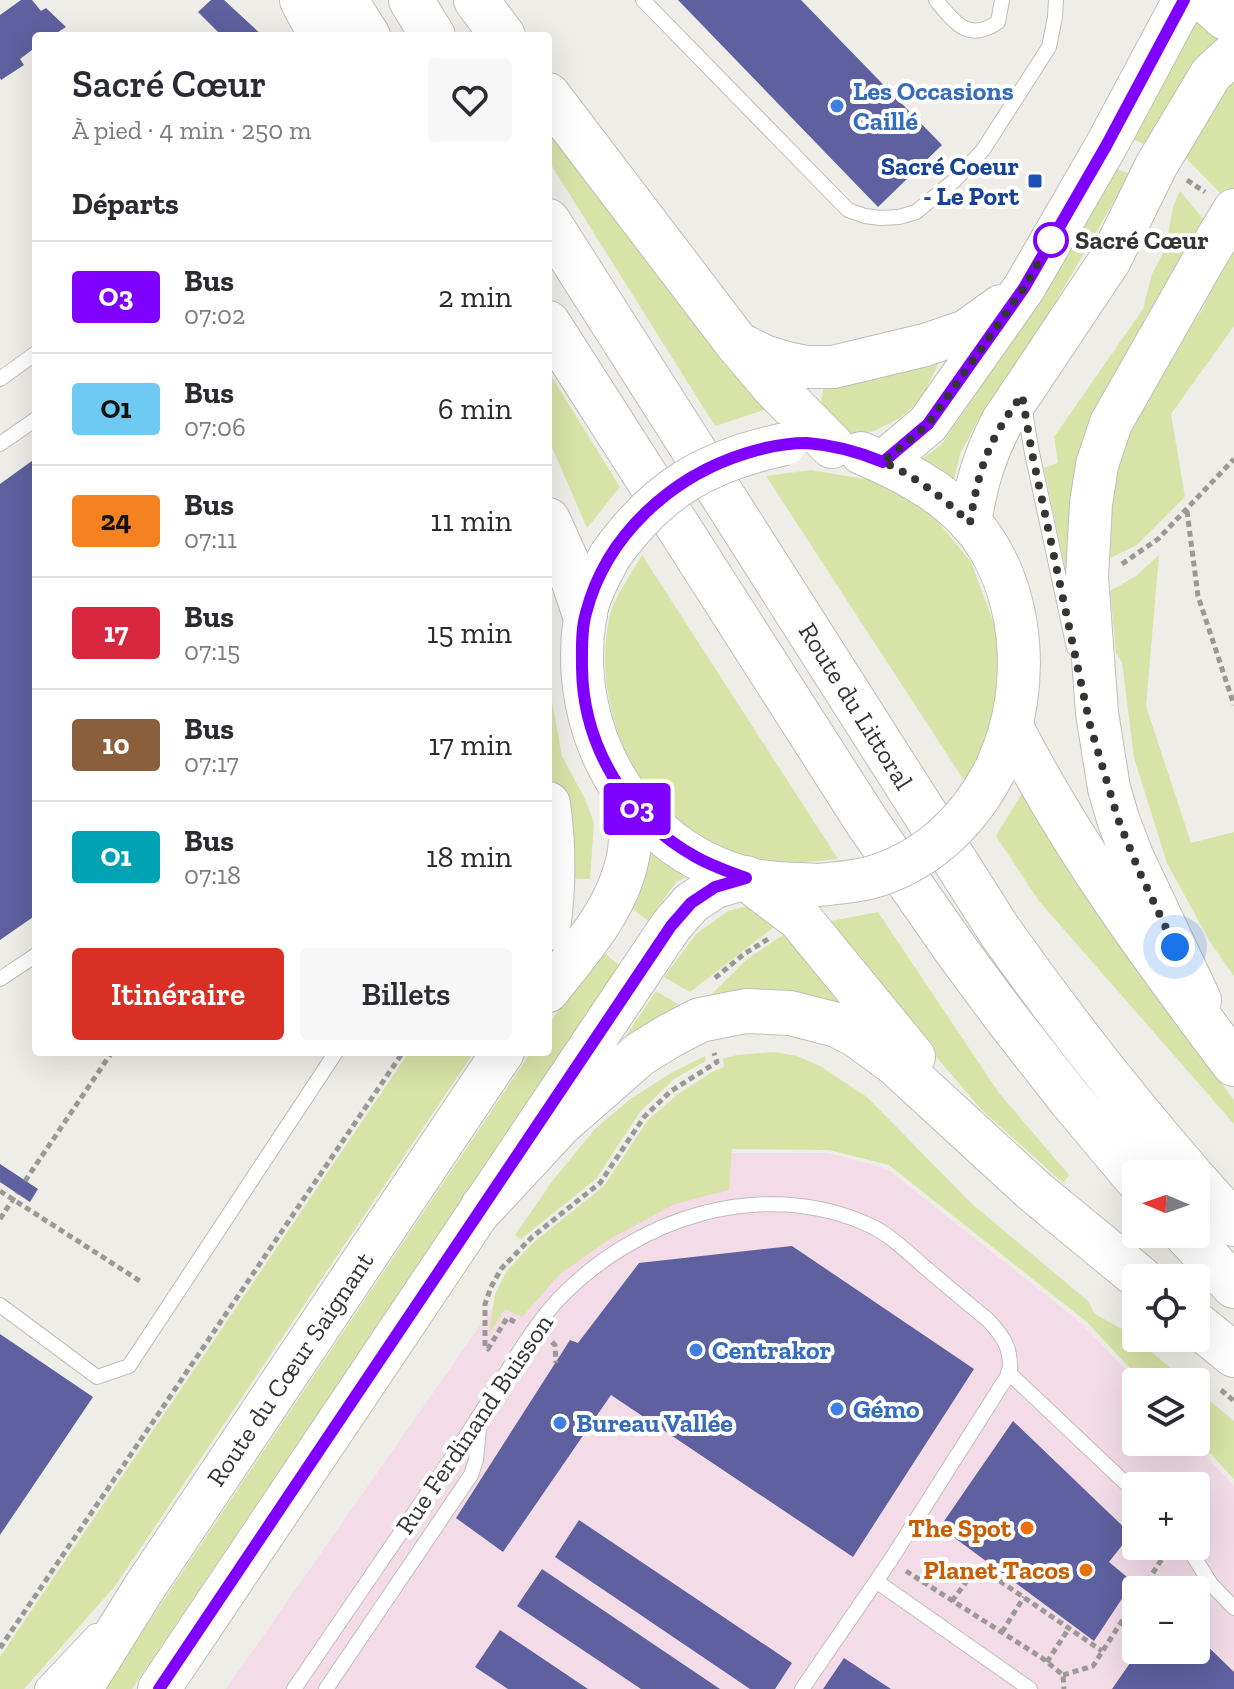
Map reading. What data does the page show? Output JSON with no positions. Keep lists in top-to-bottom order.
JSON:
{
  "streets": {
    "highway": ["Route du Littoral"],
    "main road": ["Route du Cœur Saignant"],
    "lane": ["Rue Ferdinand Buisson"]
  },
  "places": {
    "other": [
      "Les Occasions Caillé",
      "Sacré Cœur",
      "Centrakor",
      "Gémo",
      "Bureau Vallée",
      "The Spot",
      "Planet Tacos"
    ],
    "transit": ["Sacré Coeur - Le Port"]
  },
  "lines": ["bus line O3"],
  "north": "left",
  "page": {
    "on_map": "O3",
    "heading": [
      ["Sacré Cœur", "À pied · 4 min · 250 m"],
      "Départs"
    ],
    "list": [
      {
        "mark": "O3",
        "name": "Bus",
        "note": "07:02",
        "value": "2 min"
      },
      {
        "mark": "O1",
        "name": "Bus",
        "note": "07:06",
        "value": "6 min"
      },
      {
        "mark": "24",
        "name": "Bus",
        "note": "07:11",
        "value": "11 min"
      },
      {
        "mark": "17",
        "name": "Bus",
        "note": "07:15",
        "value": "15 min"
      },
      {
        "mark": "10",
        "name": "Bus",
        "note": "07:17",
        "value": "17 min"
      },
      {
        "mark": "O1",
        "name": "Bus",
        "note": "07:18",
        "value": "18 min"
      }
    ],
    "buttons": ["Itinéraire", "Billets"],
    "map_buttons": ["+", "−"]
  }
}
